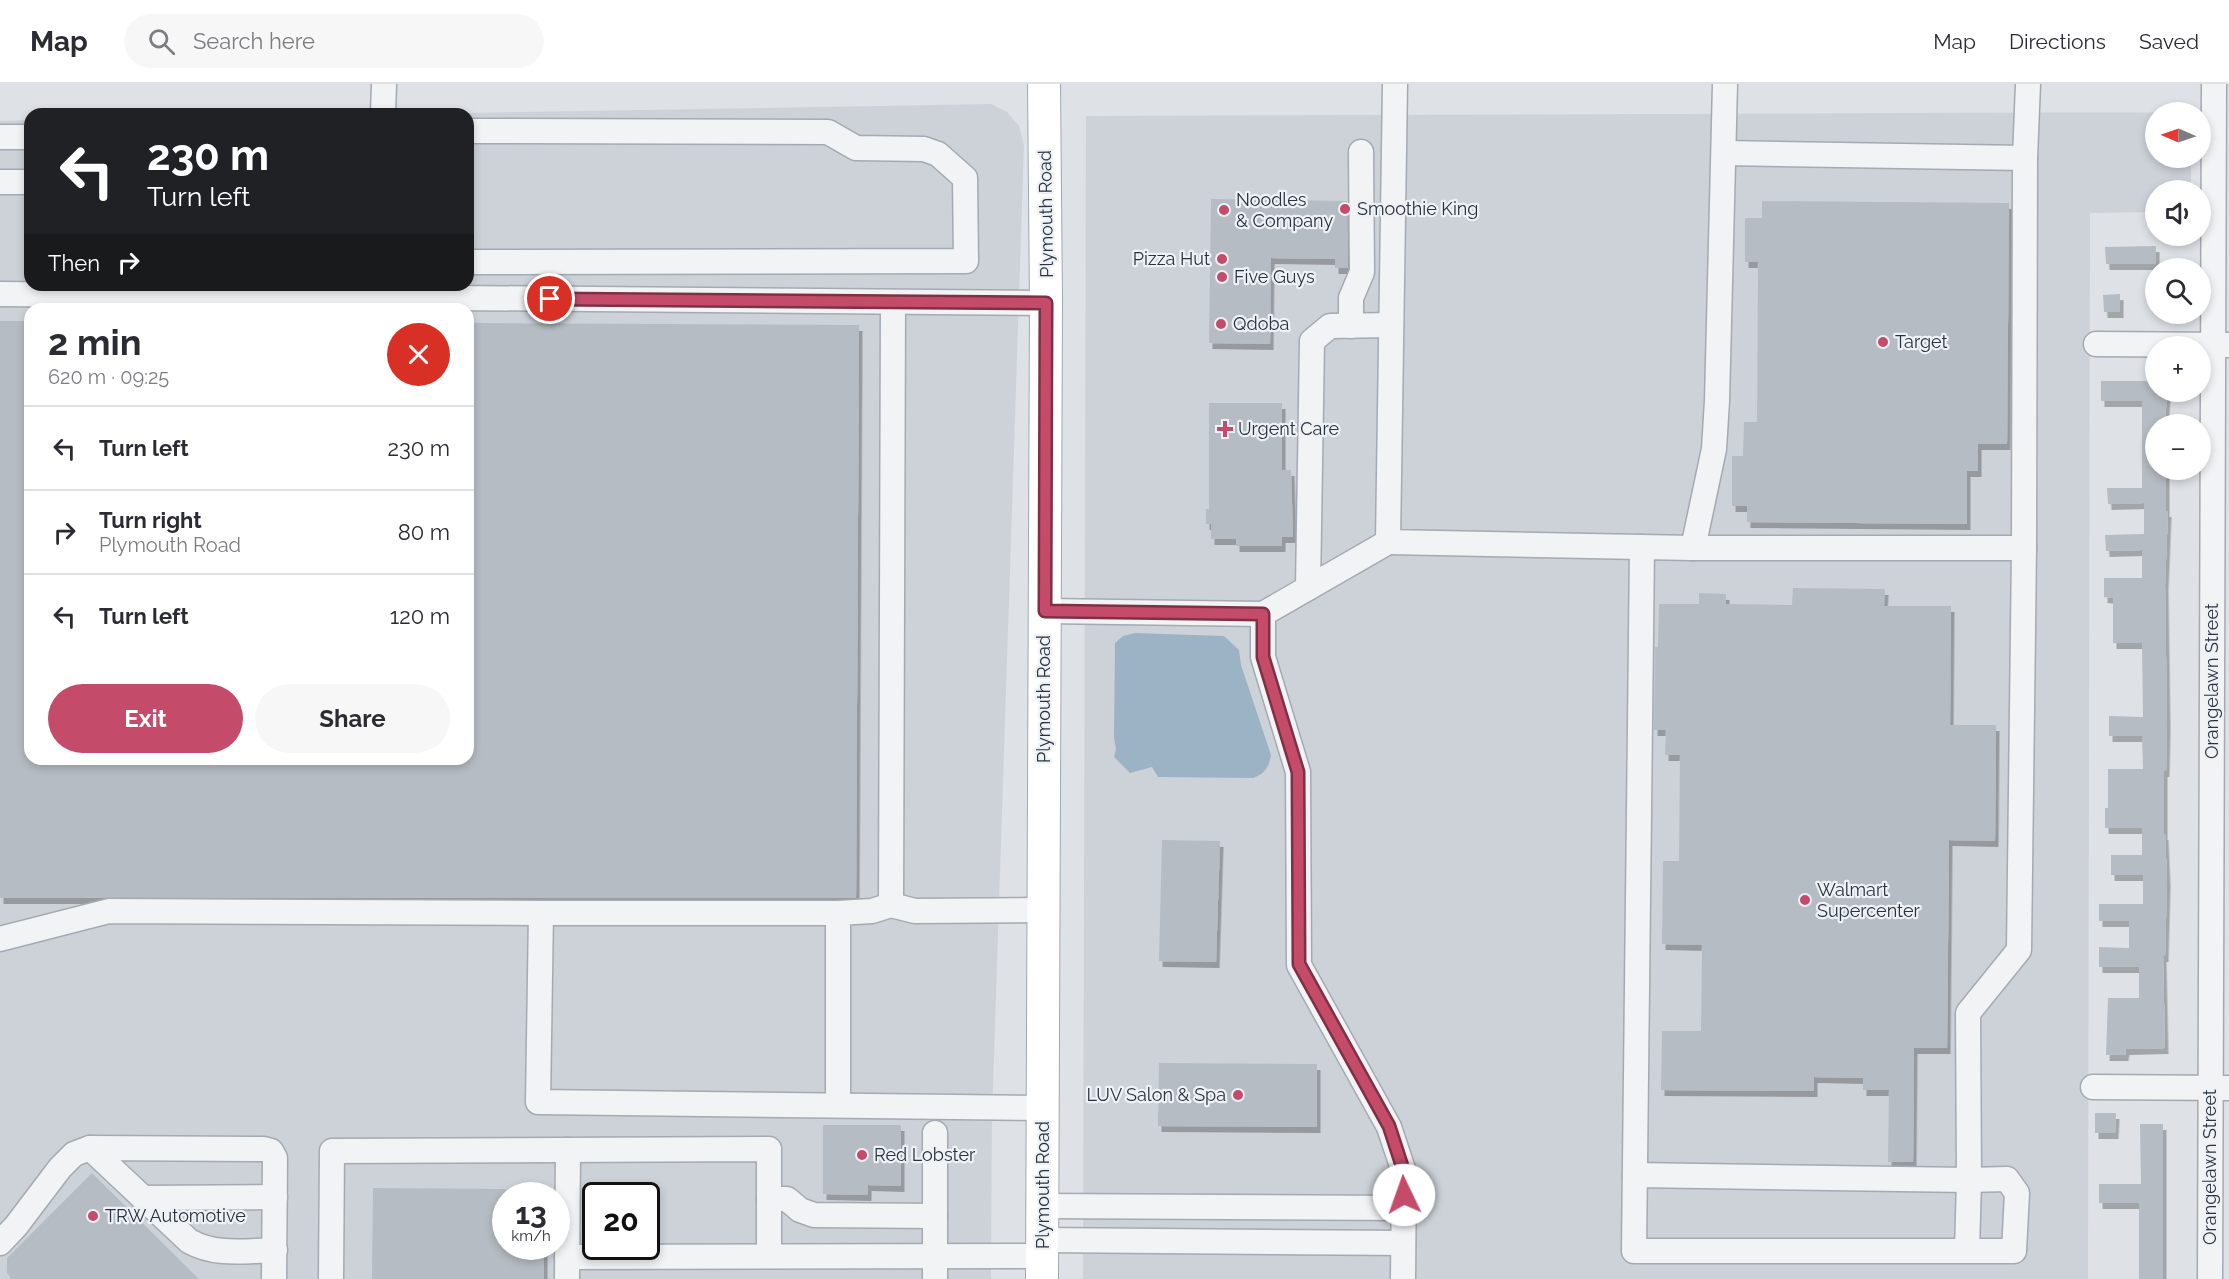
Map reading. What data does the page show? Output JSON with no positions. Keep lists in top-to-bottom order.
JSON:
{
  "streets": {
    "main road": ["Plymouth Road"],
    "street": ["Orangelawn Street"]
  },
  "places": {
    "other": [
      "Smoothie King",
      "Noodles & Company",
      "Pizza Hut",
      "Five Guys",
      "Qdoba",
      "Target",
      "Walmart Supercenter",
      "LUV Salon & Spa",
      "Red Lobster",
      "TRW Automotive"
    ],
    "health": ["Urgent Care"]
  },
  "north": "left",
  "page": {
    "header": "Map",
    "search": "Search here",
    "nav": ["Map", "Directions", "Saved"],
    "map_buttons": ["+", "−"],
    "turn": ["230 m", "Turn left"],
    "then": "Then",
    "heading": ["2 min", "620 m · 09:25"],
    "list": [
      {
        "name": "Turn left",
        "value": "230 m"
      },
      {
        "name": "Turn right",
        "note": "Plymouth Road",
        "value": "80 m"
      },
      {
        "name": "Turn left",
        "value": "120 m"
      }
    ],
    "buttons": ["Exit", "Share"],
    "speed": "13 km/h",
    "limit": "20"
  }
}
